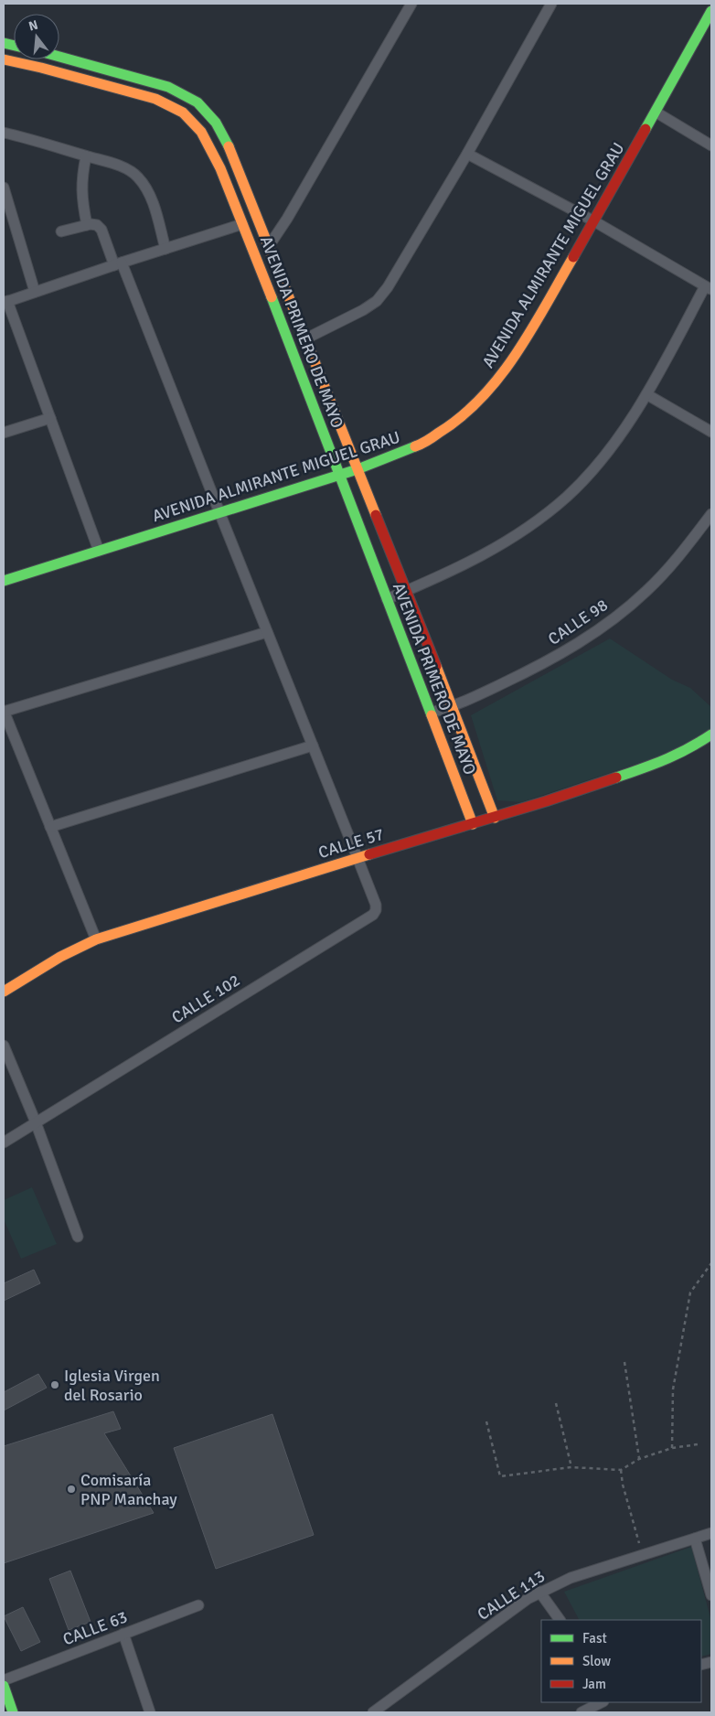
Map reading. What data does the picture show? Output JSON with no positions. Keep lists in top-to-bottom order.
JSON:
{
  "streets": {
    "street": [
      "AVENIDA ALMIRANTE MIGUEL GRAU",
      "AVENIDA PRIMERO DE MAYO",
      "CALLE 98",
      "CALLE 57",
      "CALLE 102",
      "CALLE 113",
      "CALLE 63"
    ]
  },
  "crossings": [
    ["AVENIDA ALMIRANTE MIGUEL GRAU", "AVENIDA PRIMERO DE MAYO"],
    ["AVENIDA ALMIRANTE MIGUEL GRAU", "CALLE 102"],
    ["AVENIDA PRIMERO DE MAYO", "CALLE 98"],
    ["AVENIDA PRIMERO DE MAYO", "CALLE 57"],
    ["CALLE 57", "CALLE 102"]
  ],
  "places": ["Iglesia Virgen del Rosario", "Comisaría PNP Manchay"],
  "legend": ["Fast", "Slow", "Jam"],
  "north": "top"
}
